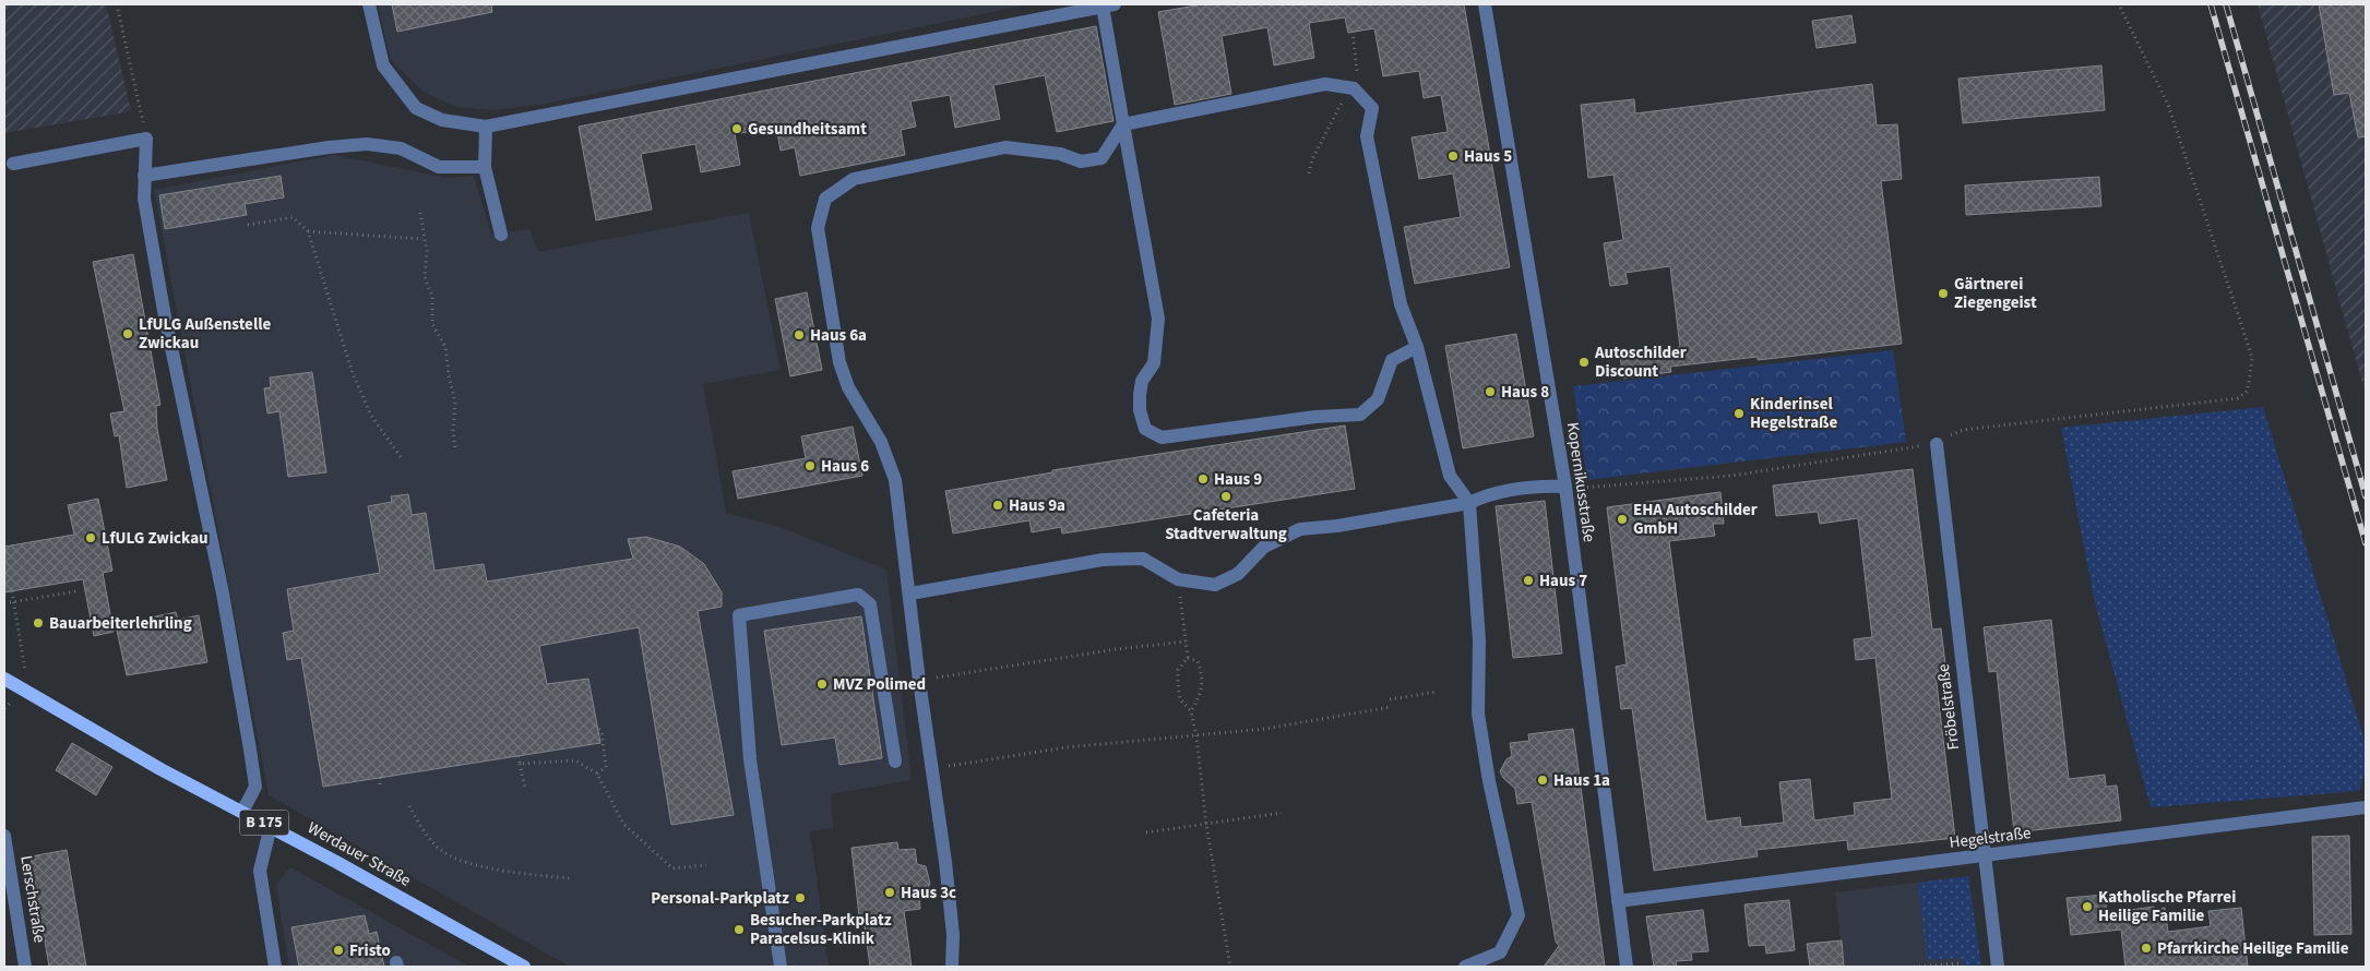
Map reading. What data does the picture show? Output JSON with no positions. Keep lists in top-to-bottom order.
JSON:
{
  "streets": {
    "main road": ["B 175", "Werdauer Straße"],
    "street": [
      "Kopernikusstraße",
      "Fröbelstraße",
      "Hegelstraße",
      "Lerschstraße"
    ]
  },
  "crossings": [
    ["Kopernikusstraße", "Hegelstraße"],
    ["Fröbelstraße", "Hegelstraße"]
  ],
  "places": [
    "Gesundheitsamt",
    "Haus 5",
    "Gärtnerei Ziegengeist",
    "LfULG Außenstelle Zwickau",
    "Haus 6a",
    "Autoschilder Discount",
    "Haus 8",
    "Kinderinsel Hegelstraße",
    "Haus 6",
    "Haus 9",
    "Cafeteria Stadtverwaltung",
    "Haus 9a",
    "EHA Autoschilder GmbH",
    "LfULG Zwickau",
    "Haus 7",
    "Bauarbeiterlehrling",
    "MVZ Polimed",
    "Haus 1a",
    "Haus 3c",
    "Personal-Parkplatz",
    "Katholische Pfarrei Heilige Familie",
    "Besucher-Parkplatz Paracelsus-Klinik",
    "Pfarrkirche Heilige Familie",
    "Fristo"
  ]
}
